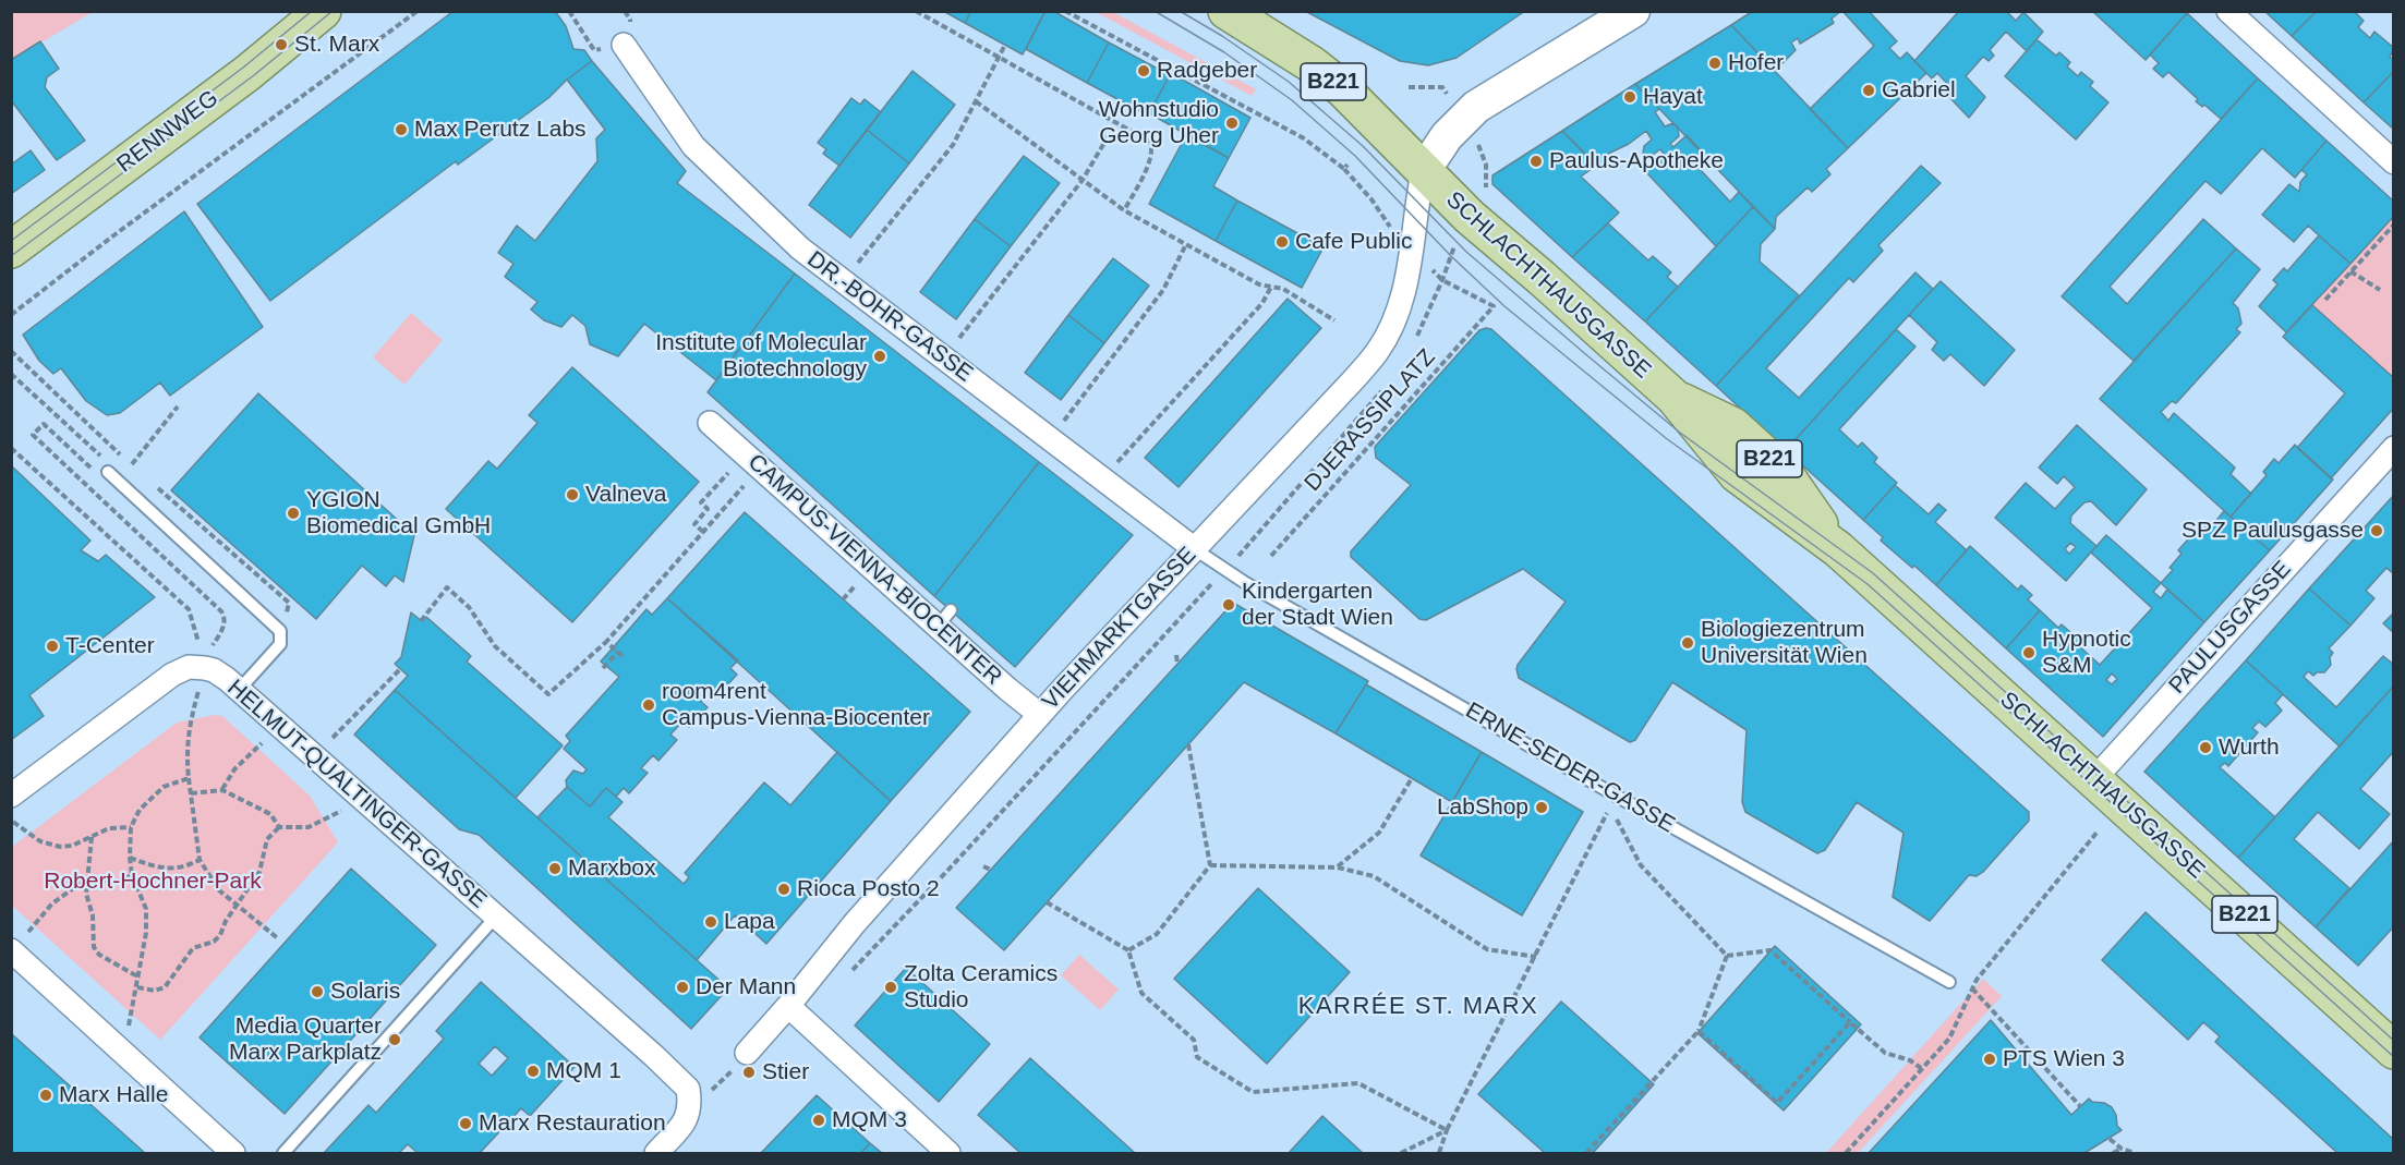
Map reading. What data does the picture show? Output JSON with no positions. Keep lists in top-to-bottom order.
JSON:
{
  "streets": {
    "main road": ["B221", "RENNWEG", "SCHLACHTHAUSGASSE"],
    "street": [
      "DR.-BOHR-GASSE",
      "CAMPUS-VIENNA-BIOCENTER",
      "PAULUSGASSE",
      "VIEHMARKTGASSE",
      "HELMUT-QUALTINGER-GASSE"
    ],
    "lane": ["ERNE-SEDER-GASSE"],
    "path": ["DJERASSIPLATZ"]
  },
  "crossings": [
    ["B221", "SCHLACHTHAUSGASSE"],
    ["B221", "VIEHMARKTGASSE"],
    ["SCHLACHTHAUSGASSE", "PAULUSGASSE"],
    ["SCHLACHTHAUSGASSE", "VIEHMARKTGASSE"],
    ["DR.-BOHR-GASSE", "VIEHMARKTGASSE"],
    ["DR.-BOHR-GASSE", "ERNE-SEDER-GASSE"],
    ["CAMPUS-VIENNA-BIOCENTER", "VIEHMARKTGASSE"],
    ["VIEHMARKTGASSE", "ERNE-SEDER-GASSE"]
  ],
  "districts": ["KARRÉE ST. MARX"],
  "parks": ["Robert-Hochner-Park"],
  "places": [
    "St. Marx",
    "Hofer",
    "Radgeber",
    "Gabriel",
    "Hayat",
    "Wohnstudio Georg Uher",
    "Max Perutz Labs",
    "Paulus-Apotheke",
    "Cafe Public",
    "Institute of Molecular Biotechnology",
    "Valneva",
    "YGION Biomedical GmbH",
    "SPZ Paulusgasse",
    "Kindergarten der Stadt Wien",
    "Biologiezentrum Universität Wien",
    "T-Center",
    "Hypnotic S&M",
    "room4rent Campus-Vienna-Biocenter",
    "Wurth",
    "LabShop",
    "Marxbox",
    "Rioca Posto 2",
    "Lapa",
    "Der Mann",
    "Zolta Ceramics Studio",
    "Solaris",
    "Media Quarter Marx Parkplatz",
    "PTS Wien 3",
    "MQM 1",
    "Stier",
    "Marx Halle",
    "MQM 3",
    "Marx Restauration"
  ]
}
